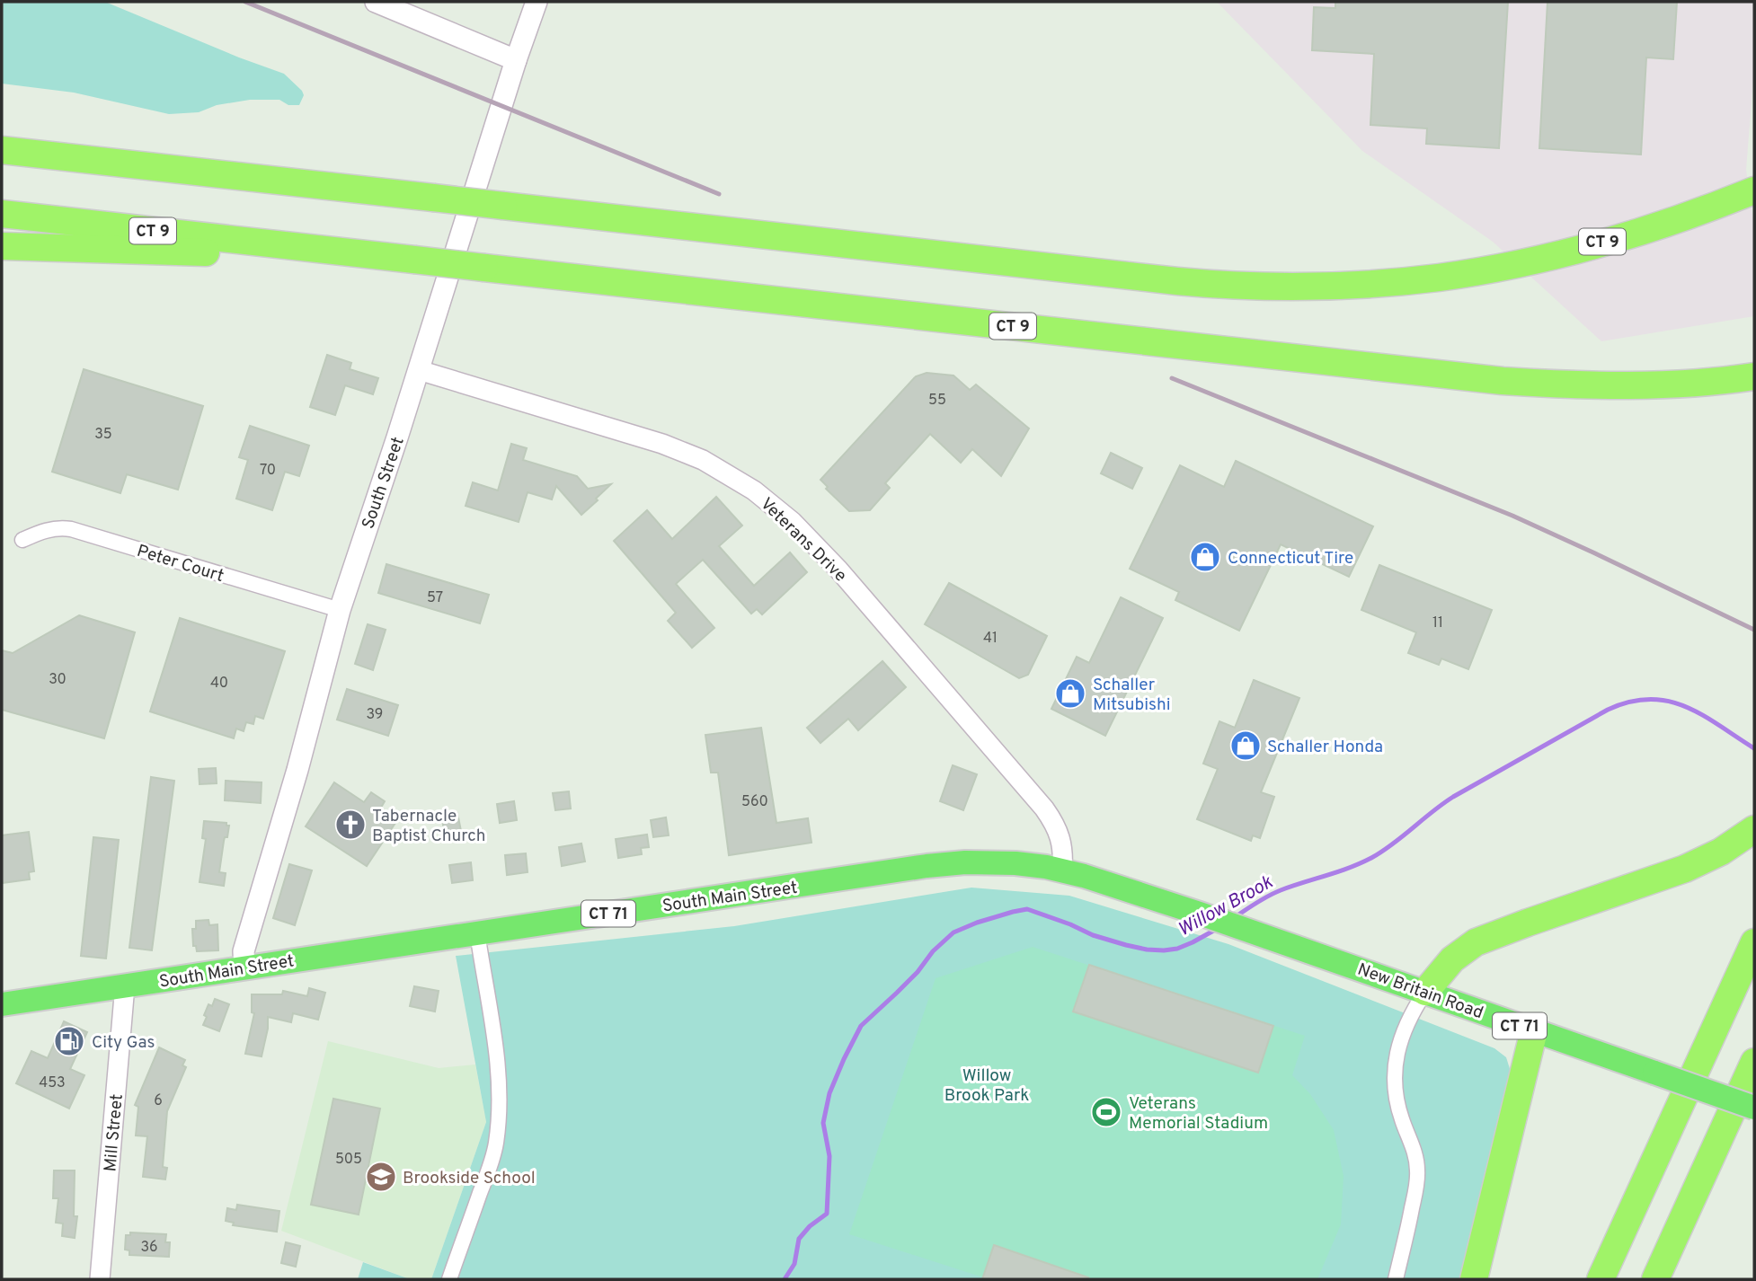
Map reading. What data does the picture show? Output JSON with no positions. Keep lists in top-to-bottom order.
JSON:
{
  "streets": {
    "highway": ["CT 9"],
    "main road": [
      "South Street",
      "South Main Street",
      "CT 71",
      "New Britain Road"
    ],
    "street": ["Veterans Drive", "Peter Court", "Mill Street"]
  },
  "crossings": [
    ["South Street", "Veterans Drive"],
    ["South Street", "Peter Court"],
    ["South Street", "South Main Street"],
    ["Veterans Drive", "South Main Street"],
    ["South Main Street", "New Britain Road"],
    ["South Main Street", "Mill Street"]
  ],
  "water": ["Willow Brook"],
  "parks": ["Willow Brook Park"],
  "places": {
    "shop": ["Connecticut Tire", "Schaller Mitsubishi", "Schaller Honda"],
    "church": ["Tabernacle Baptist Church"],
    "fuel station": ["City Gas"],
    "sports": ["Veterans Memorial Stadium"],
    "school or university": ["Brookside School"]
  },
  "house_numbers": [
    "55",
    "35",
    "70",
    "57",
    "11",
    "41",
    "30",
    "40",
    "39",
    "560",
    "453",
    "6",
    "505",
    "36"
  ]
}
